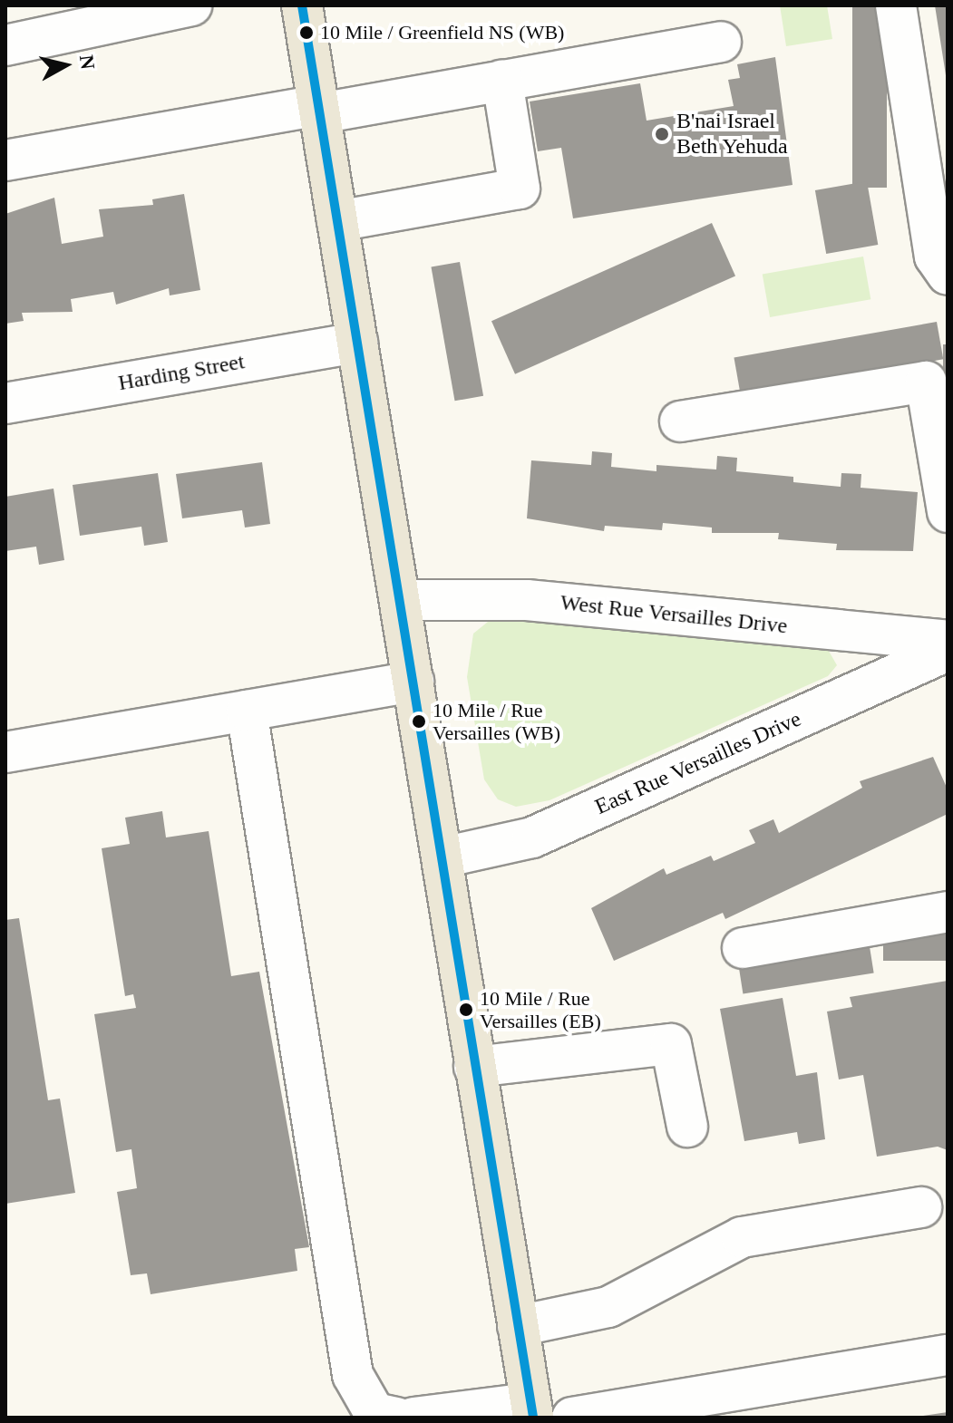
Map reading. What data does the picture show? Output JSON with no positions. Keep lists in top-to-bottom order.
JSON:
{
  "streets": {
    "street": ["Harding Street", "West Rue Versailles Drive", "East Rue Versailles Drive"]
  },
  "places": [
    "10 Mile / Greenfield NS (WB)",
    "B'nai Israel Beth Yehuda",
    "10 Mile / Rue Versailles (WB)",
    "10 Mile / Rue Versailles (EB)"
  ],
  "north": "right"
}
